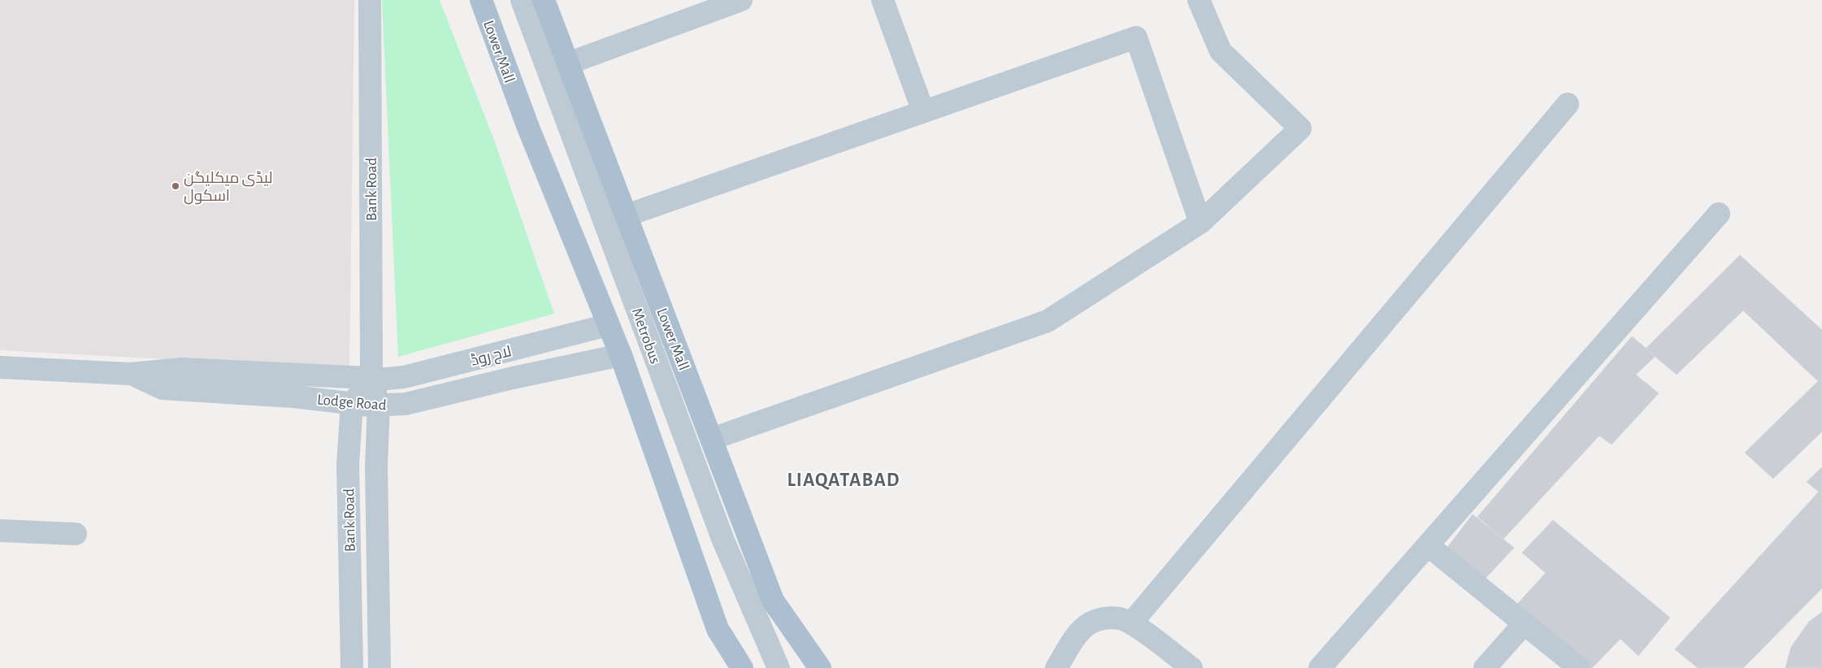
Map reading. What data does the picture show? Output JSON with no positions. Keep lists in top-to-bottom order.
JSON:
{
  "streets": {
    "main road": ["Lower Mall"],
    "street": [
      "Bank Road",
      "Metrobus",
      "لاج روڈ",
      "Lodge Road"
    ]
  },
  "crossings": [
    ["Lower Mall", "لاج روڈ"],
    ["Lower Mall", "Lodge Road"],
    ["Bank Road", "لاج روڈ"],
    ["Bank Road", "Lodge Road"],
    ["لاج روڈ", "Lodge Road"]
  ],
  "districts": ["LIAQATABAD"],
  "places": ["لیڈی میکلیگن اسکول"]
}
